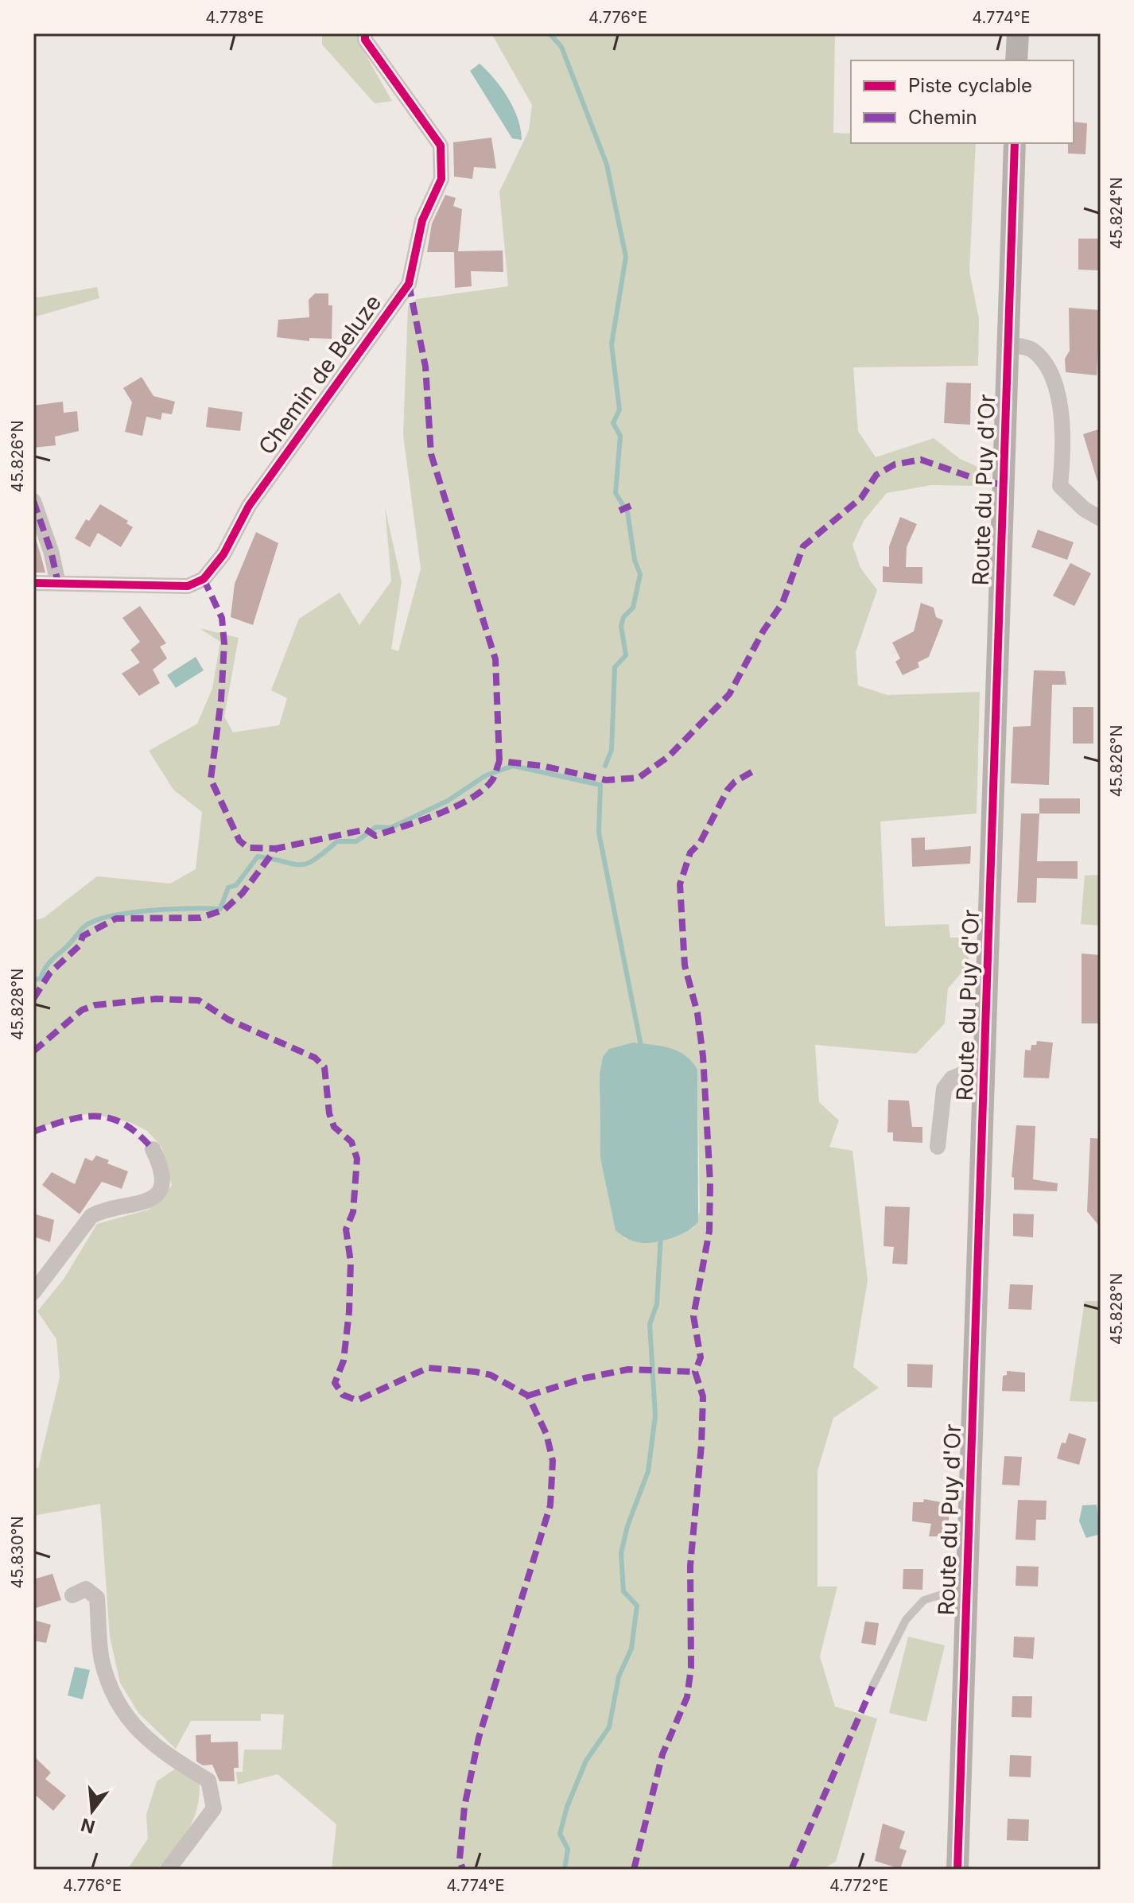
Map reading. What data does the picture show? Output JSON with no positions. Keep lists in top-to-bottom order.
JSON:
{
  "streets": {
    "main road": ["Route du Puy d'Or"],
    "street": ["Chemin de Beluze"]
  },
  "legend": ["Piste cyclable", "Chemin"],
  "north": "bottom",
  "coordinates": [
    "4.778°E",
    "4.776°E",
    "4.774°E",
    "45.824°N",
    "45.826°N",
    "45.828°N",
    "45.830°N",
    "4.772°E"
  ]
}
